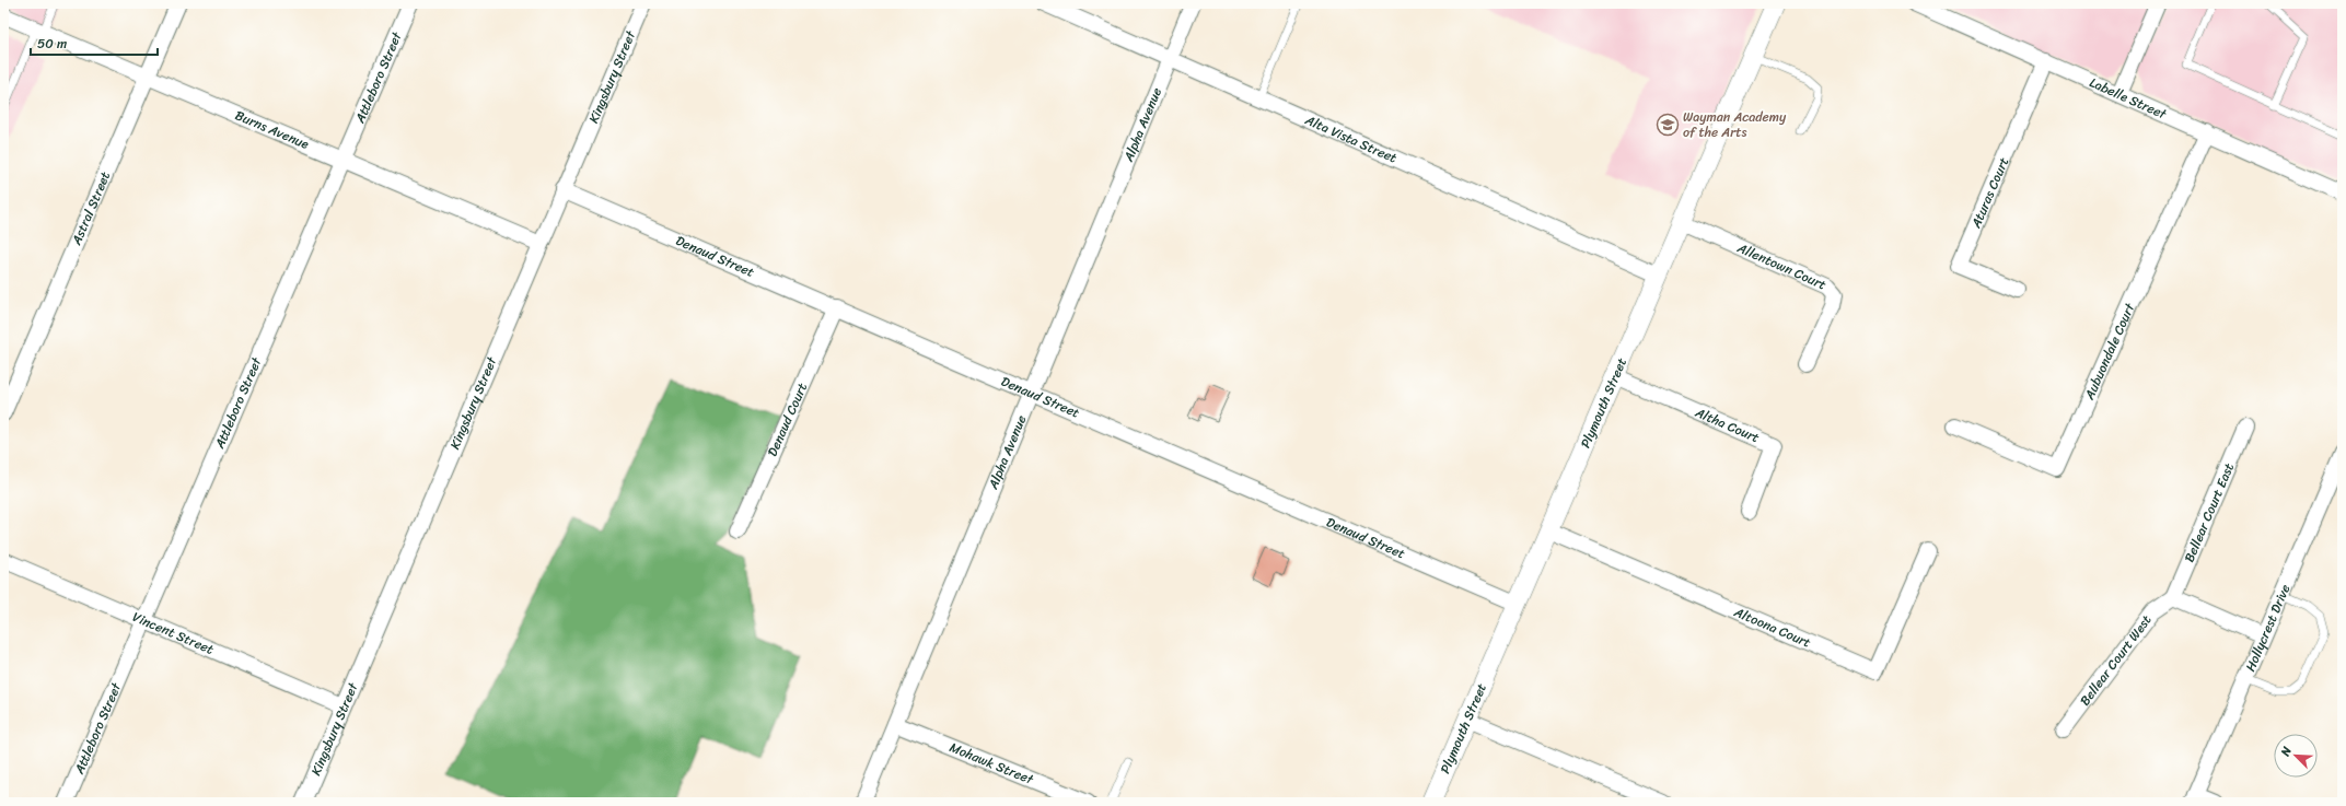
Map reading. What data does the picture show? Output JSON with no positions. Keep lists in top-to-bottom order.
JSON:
{
  "streets": {
    "street": [
      "Kingsbury Street",
      "Attleboro Street",
      "Labelle Street",
      "Alpha Avenue",
      "Burns Avenue",
      "Alta Vista Street",
      "Aturas Court",
      "Astral Street",
      "Denaud Street",
      "Allentown Court",
      "Aubuondale Court",
      "Plymouth Street",
      "Denaud Court",
      "Altha Court",
      "Bellear Court East",
      "Altoona Court",
      "Hollycrest Drive",
      "Vincent Street",
      "Bellear Court West",
      "Mohawk Street"
    ]
  },
  "crossings": [
    ["Kingsbury Street", "Burns Avenue"],
    ["Kingsbury Street", "Denaud Street"],
    ["Kingsbury Street", "Vincent Street"],
    ["Attleboro Street", "Burns Avenue"],
    ["Attleboro Street", "Vincent Street"],
    ["Labelle Street", "Aturas Court"],
    ["Labelle Street", "Aubuondale Court"],
    ["Alpha Avenue", "Alta Vista Street"],
    ["Alpha Avenue", "Denaud Street"],
    ["Alpha Avenue", "Mohawk Street"],
    ["Burns Avenue", "Astral Street"],
    ["Alta Vista Street", "Plymouth Street"],
    ["Denaud Street", "Plymouth Street"],
    ["Denaud Street", "Denaud Court"],
    ["Allentown Court", "Plymouth Street"],
    ["Plymouth Street", "Altha Court"],
    ["Plymouth Street", "Altoona Court"],
    ["Bellear Court East", "Bellear Court West"]
  ],
  "places": {
    "school or university": ["Wayman Academy of the Arts"]
  },
  "scale_bar": "50 m",
  "north": "top left"
}
